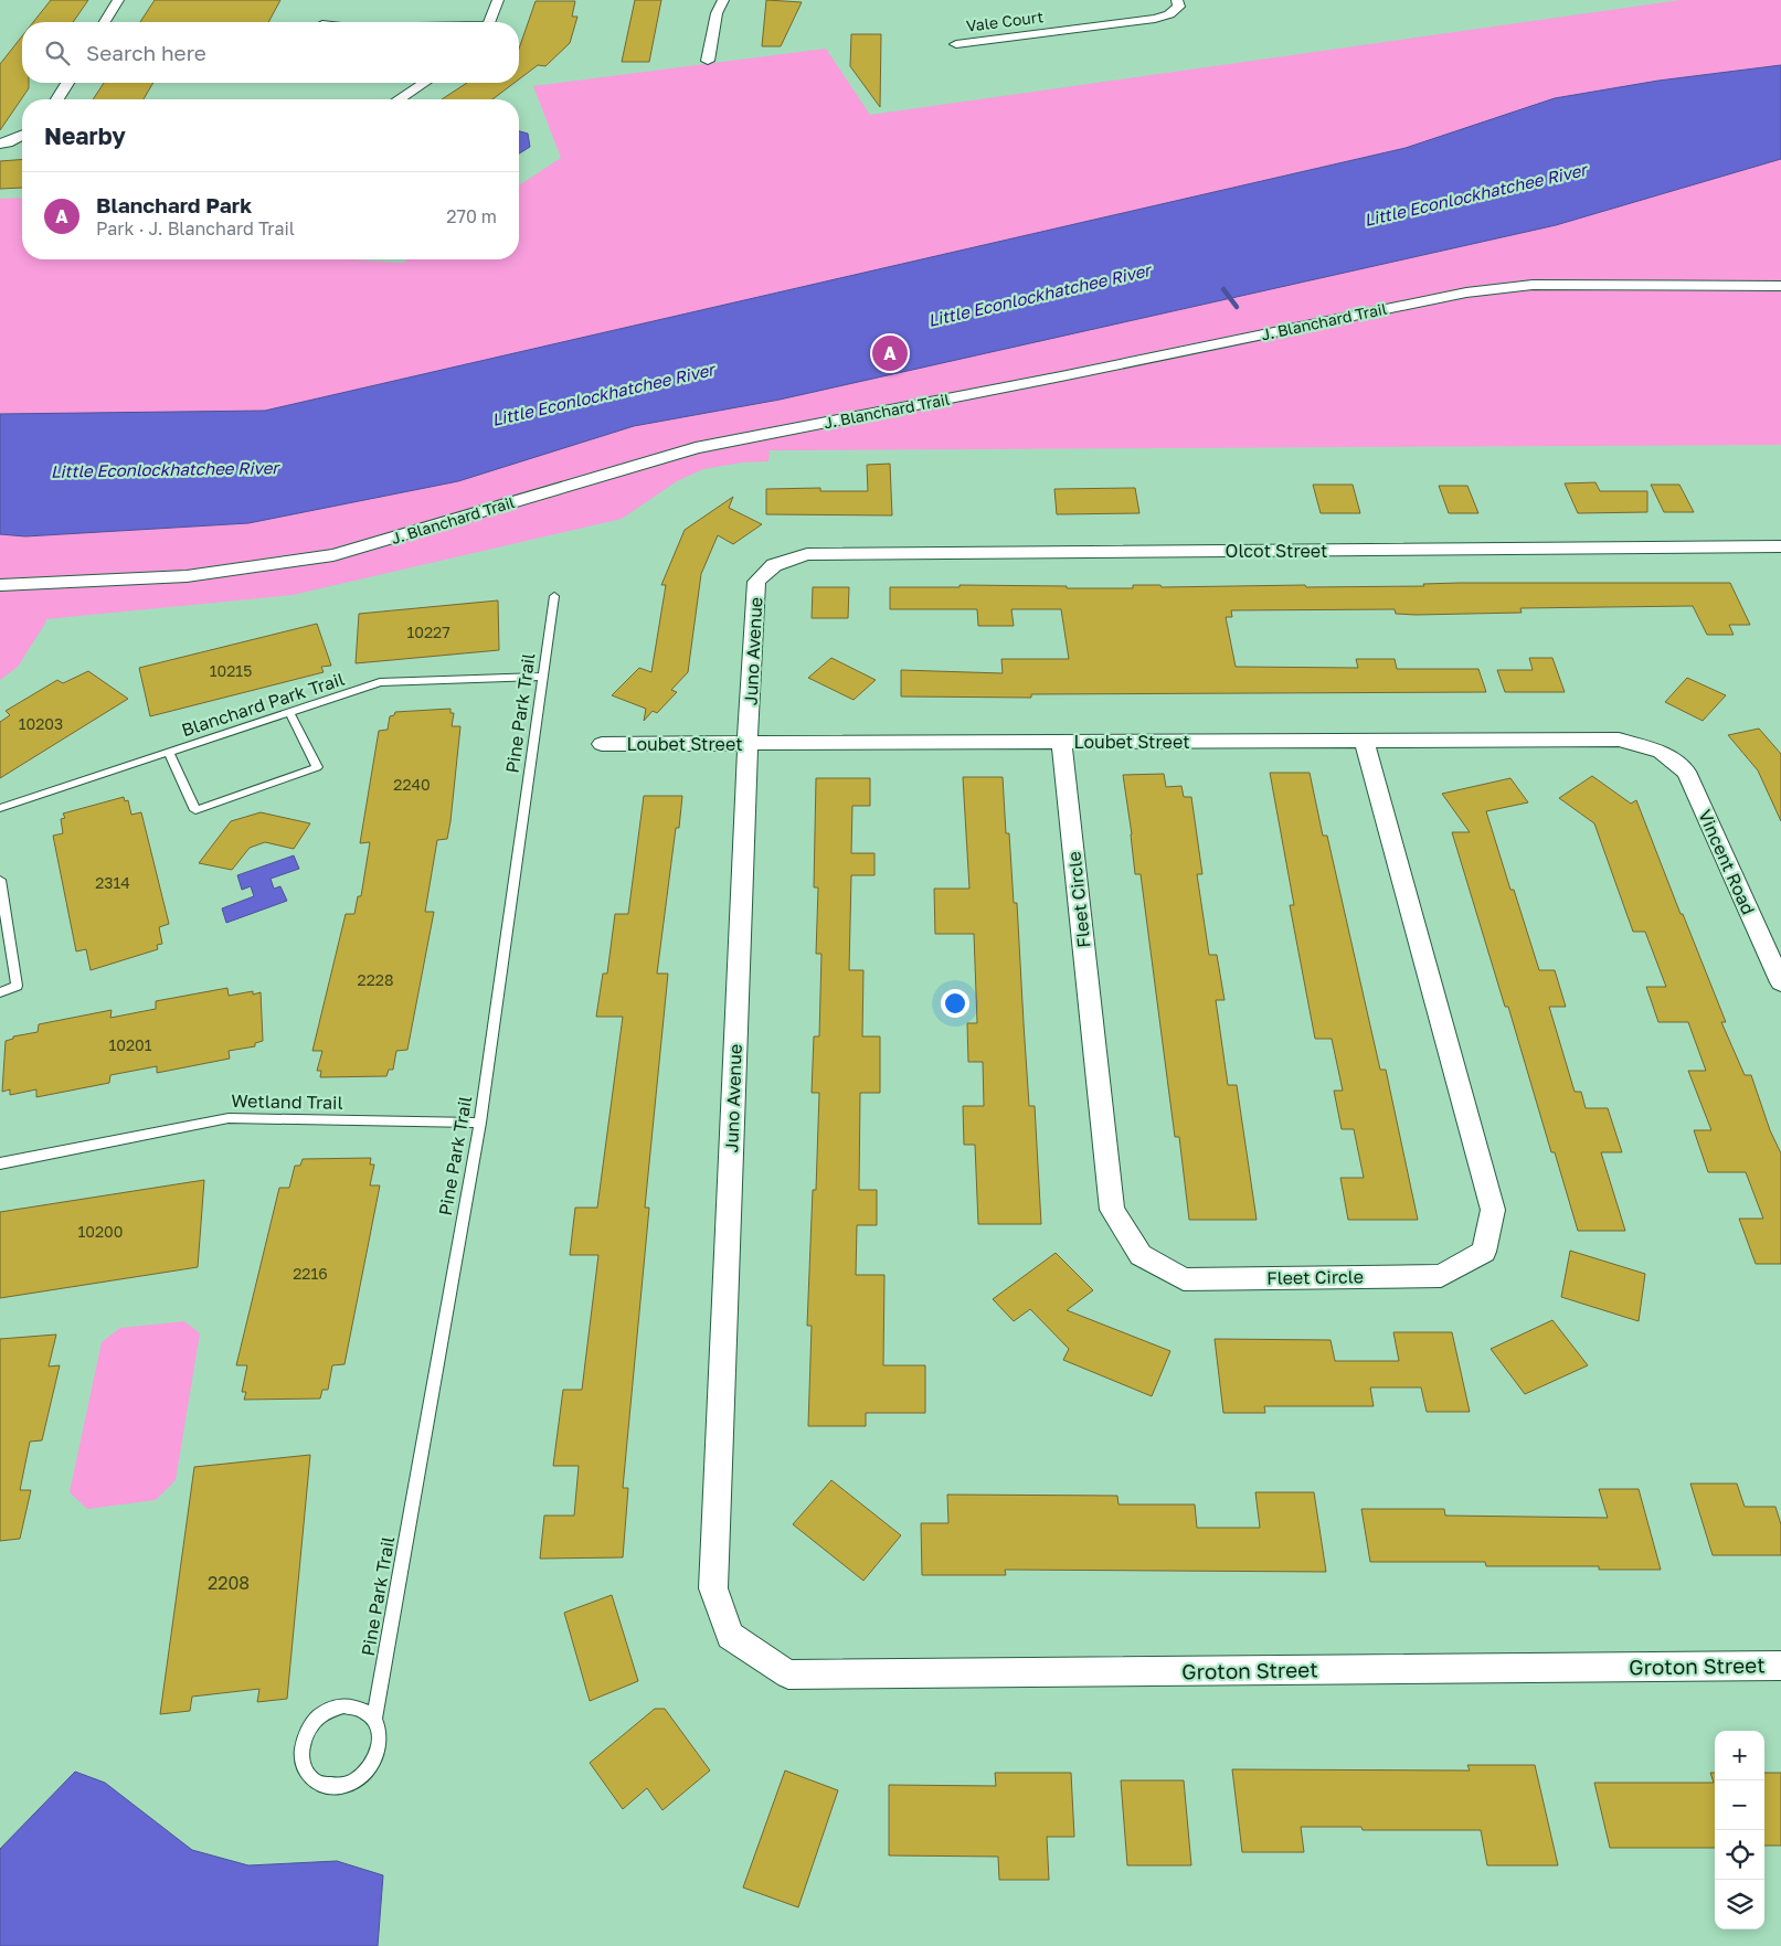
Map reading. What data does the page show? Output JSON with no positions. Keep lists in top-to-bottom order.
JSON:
{
  "streets": {
    "street": [
      "Vale Court",
      "J. Blanchard Trail",
      "Olcot Street",
      "Juno Avenue",
      "Loubet Street",
      "Vincent Road",
      "Fleet Circle",
      "Groton Street"
    ],
    "lane": ["Blanchard Park Trail", "Pine Park Trail", "Wetland Trail"]
  },
  "crossings": [
    ["Olcot Street", "Juno Avenue"],
    ["Juno Avenue", "Loubet Street"],
    ["Juno Avenue", "Groton Street"],
    ["Blanchard Park Trail", "Pine Park Trail"],
    ["Pine Park Trail", "Wetland Trail"],
    ["Loubet Street", "Vincent Road"],
    ["Loubet Street", "Fleet Circle"]
  ],
  "water": ["Little Econlockhatchee River"],
  "house_numbers": [
    "10227",
    "10215",
    "10203",
    "2240",
    "2314",
    "2228",
    "10201",
    "10200",
    "2216",
    "2208"
  ],
  "page": {
    "search": "Search here",
    "heading": "Nearby",
    "list": [
      {
        "mark": "A",
        "name": "Blanchard Park",
        "note": "Park · J. Blanchard Trail",
        "value": "270 m"
      }
    ],
    "pins": "A",
    "map_buttons": ["+", "−"]
  }
}
